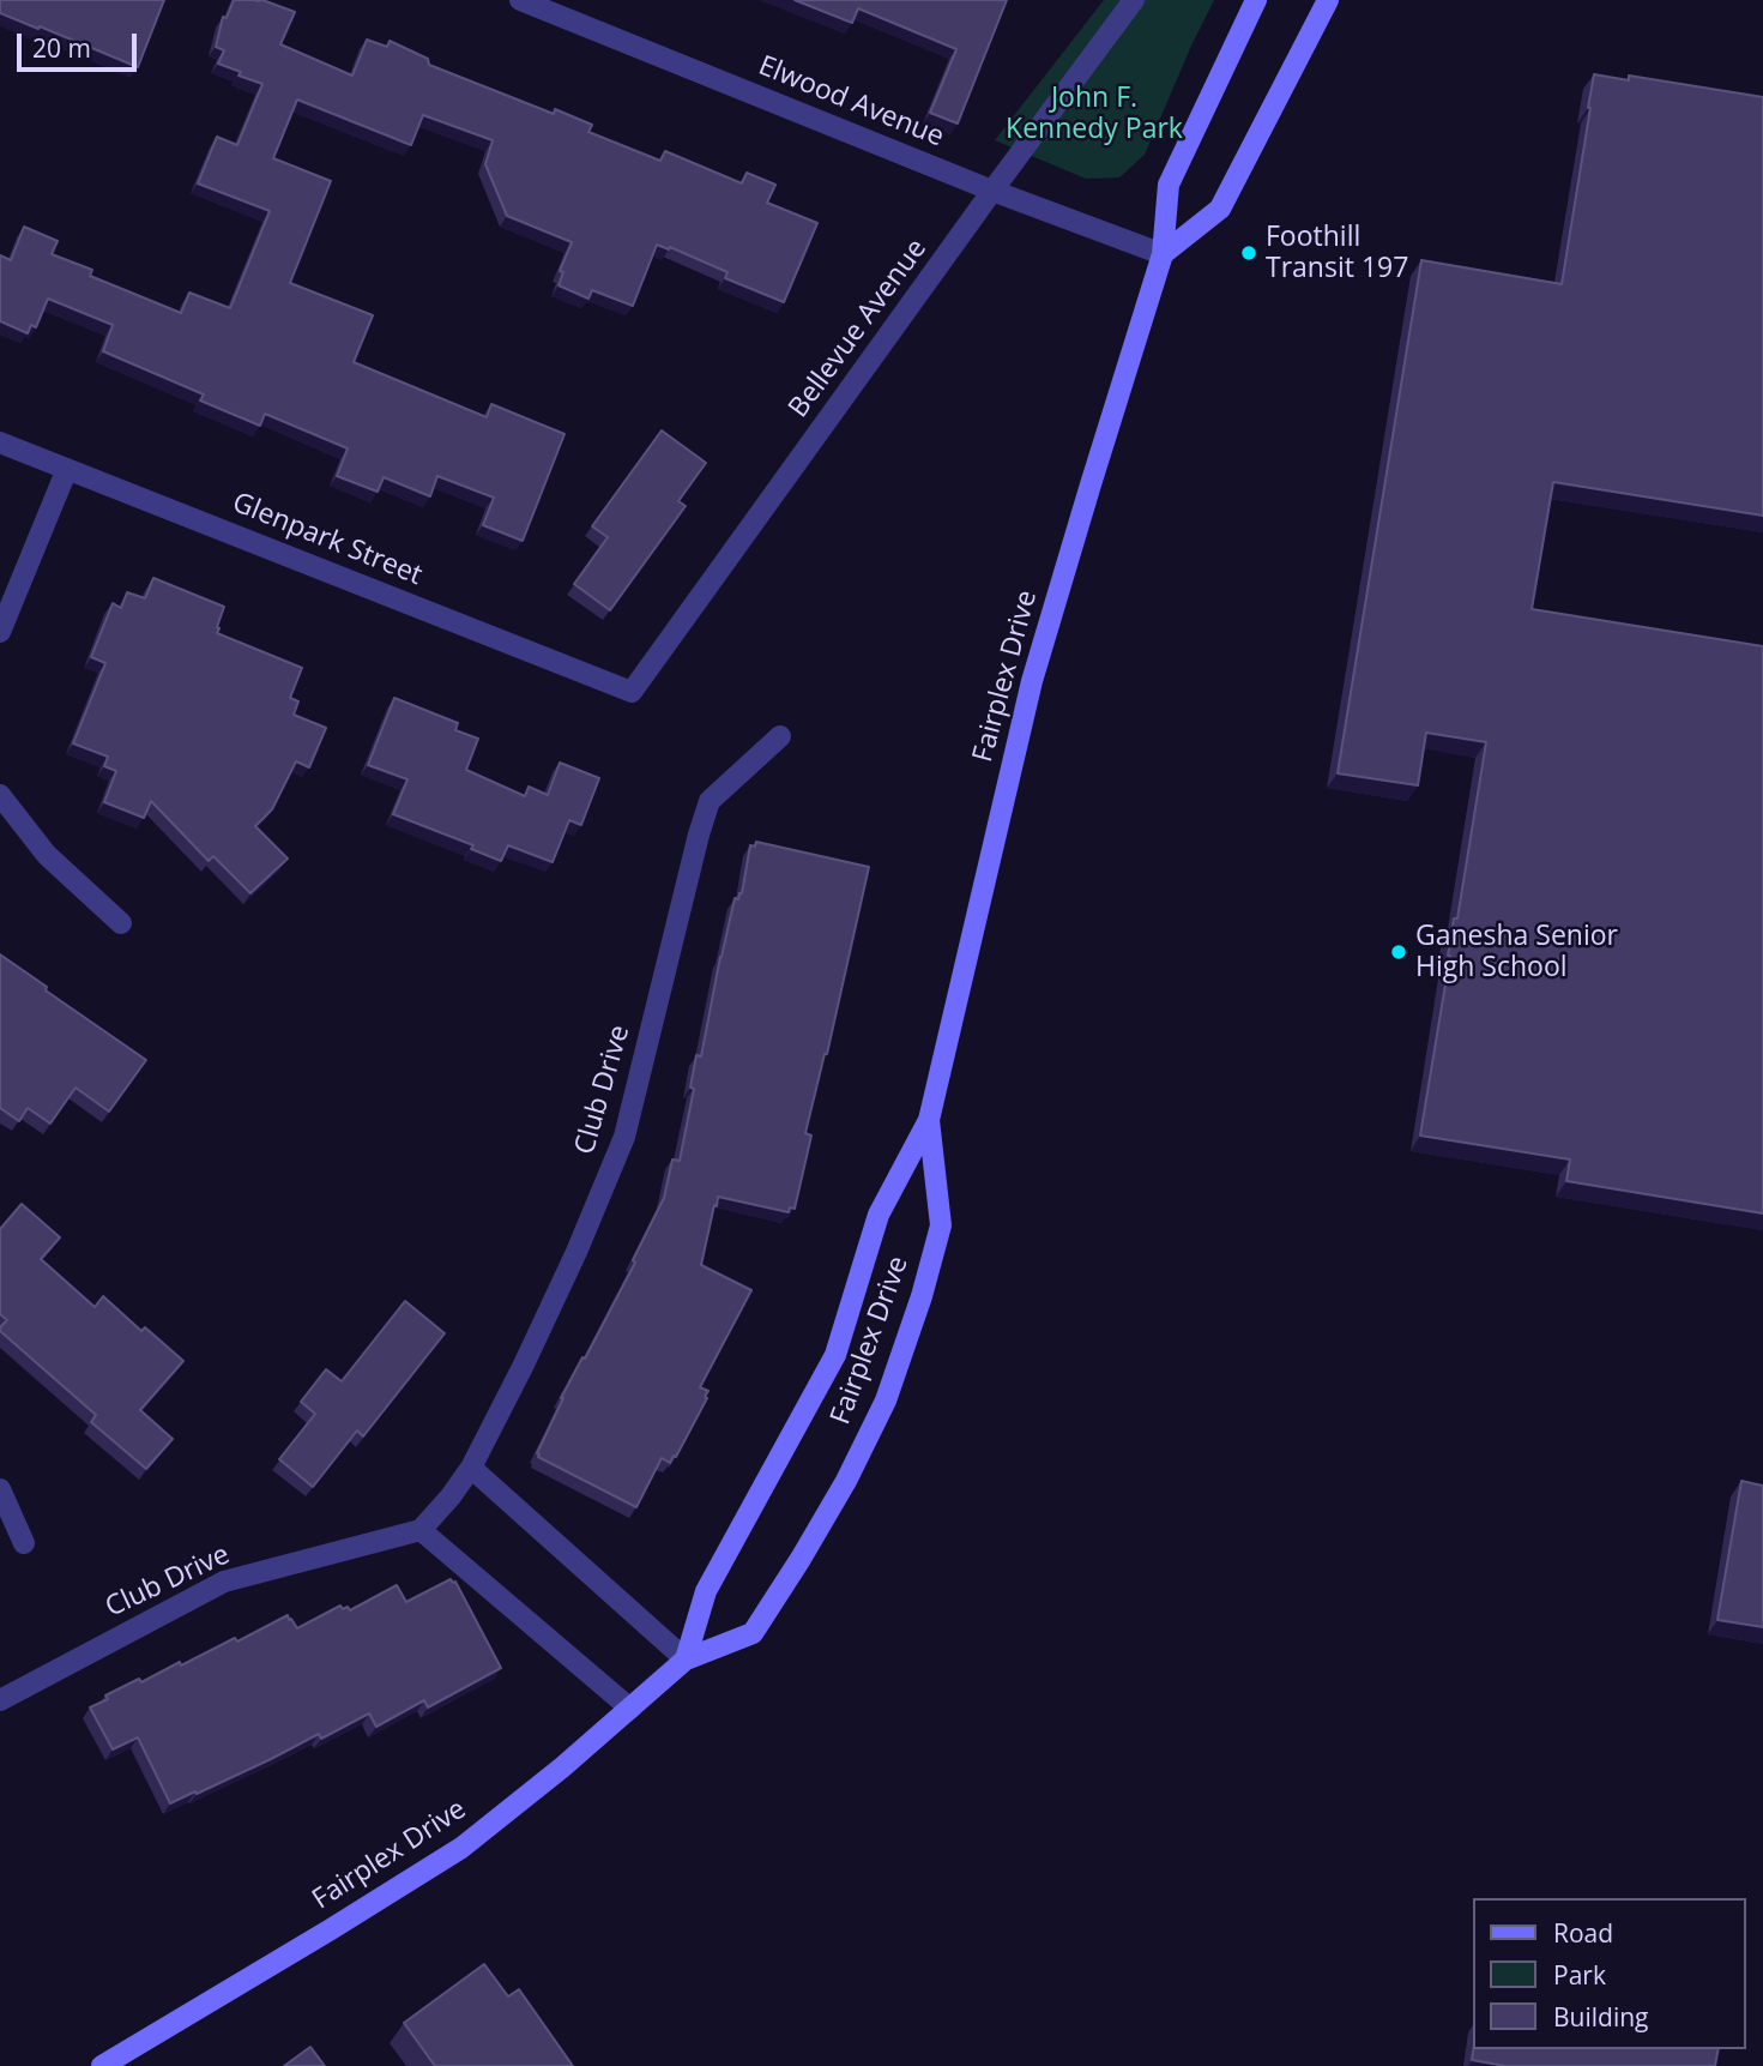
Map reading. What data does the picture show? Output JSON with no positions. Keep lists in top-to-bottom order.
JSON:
{
  "streets": {
    "main road": ["Fairplex Drive"],
    "street": [
      "Elwood Avenue",
      "Bellevue Avenue",
      "Glenpark Street",
      "Club Drive"
    ]
  },
  "crossings": [
    ["Elwood Avenue", "Bellevue Avenue"],
    ["Elwood Avenue", "Fairplex Drive"],
    ["Bellevue Avenue", "Glenpark Street"]
  ],
  "parks": ["John F. Kennedy Park"],
  "places": ["Foothill Transit 197", "Ganesha Senior High School"],
  "legend": ["Road", "Park", "Building"],
  "scale_bar": "20 m"
}
